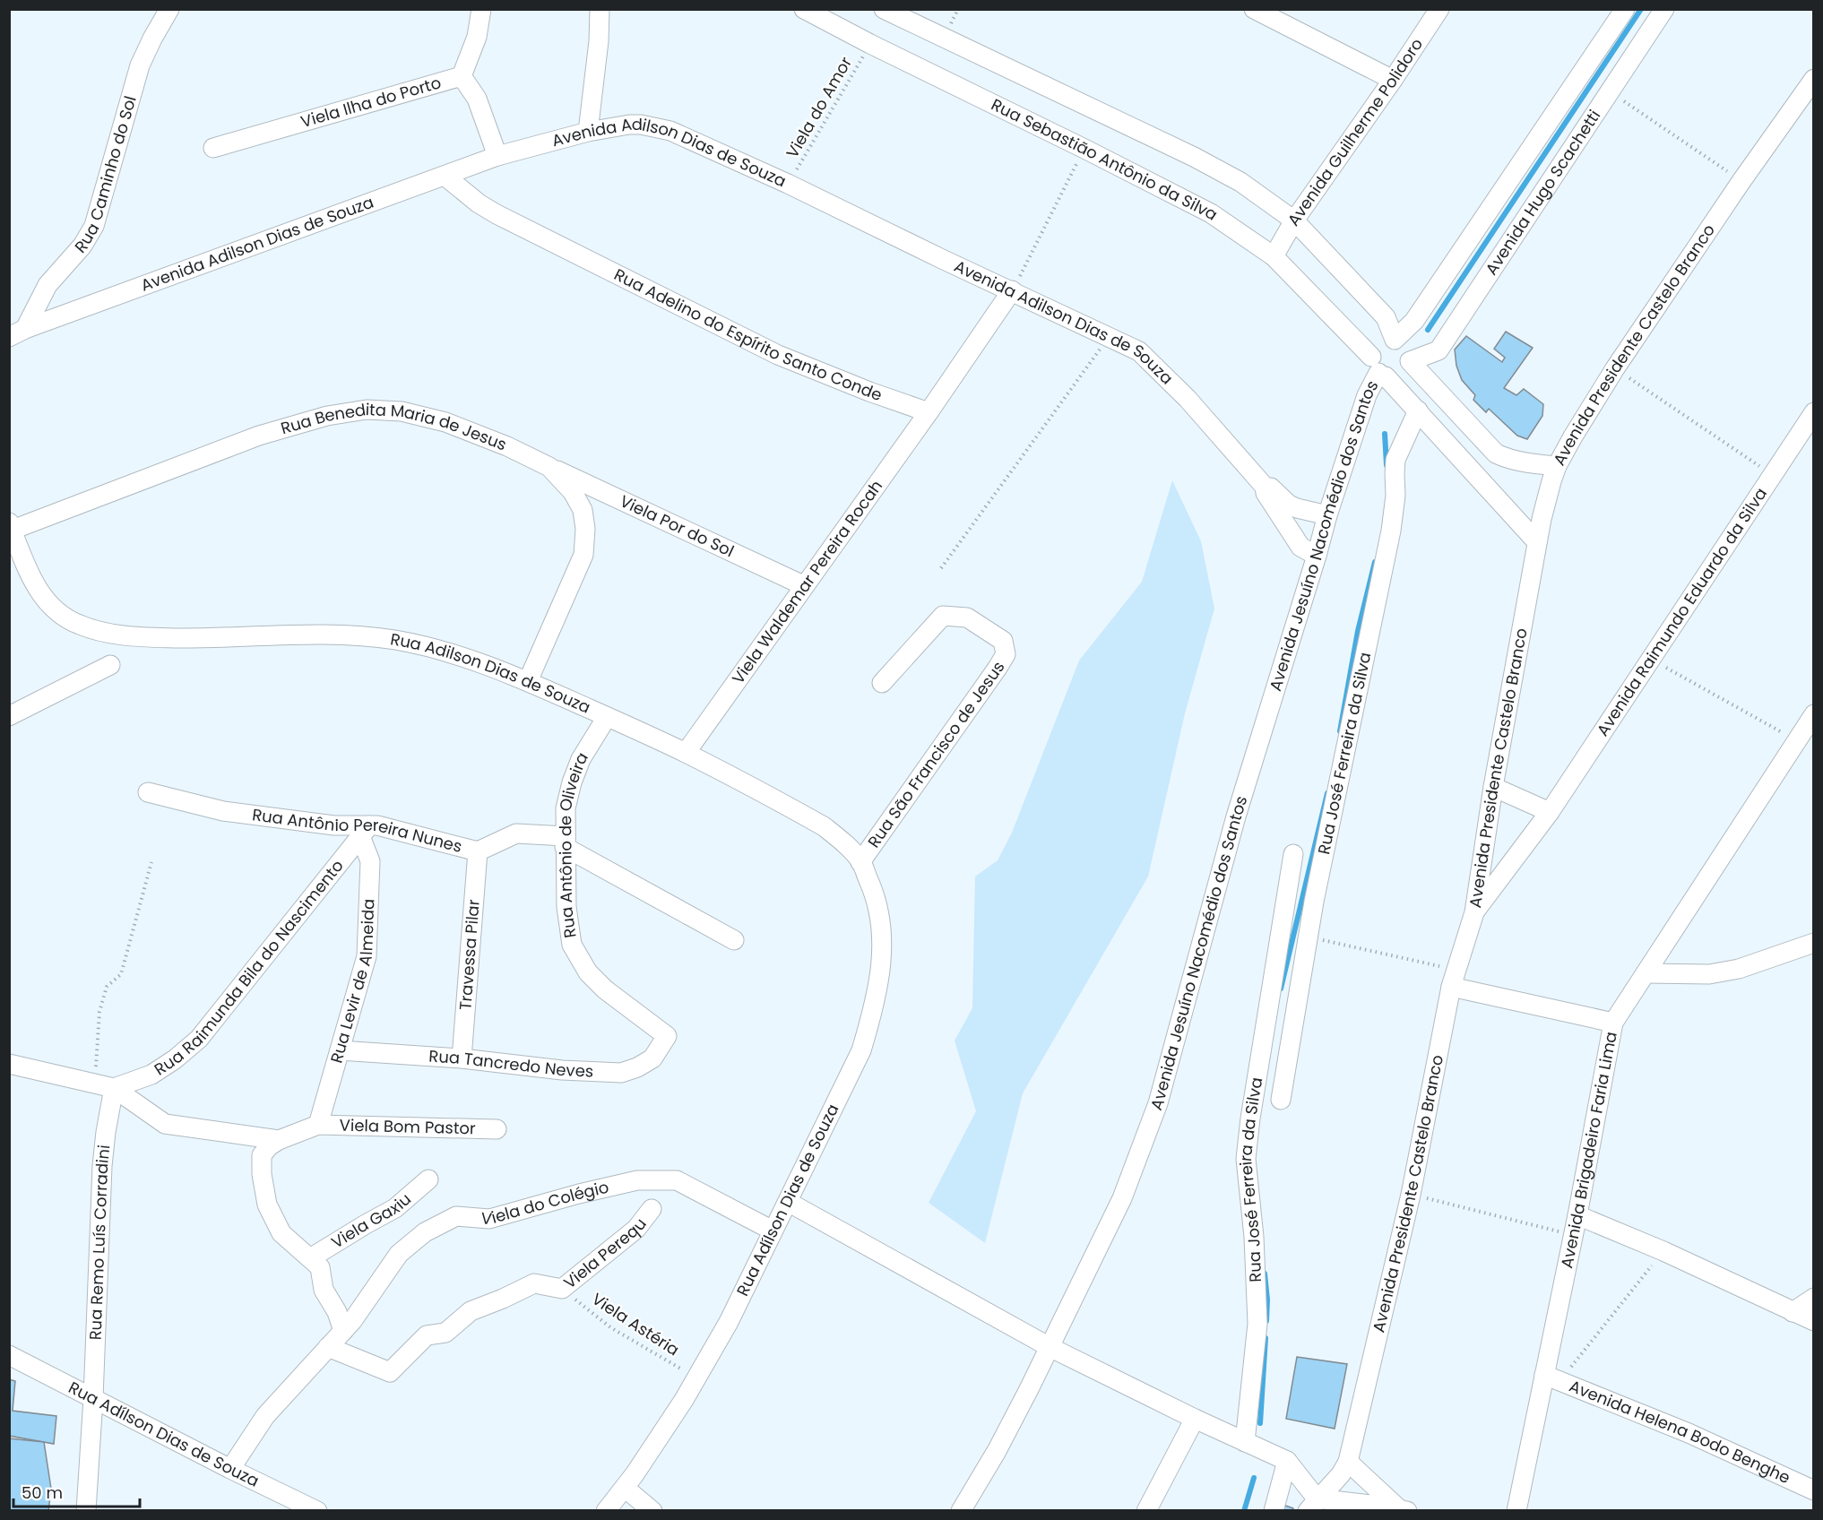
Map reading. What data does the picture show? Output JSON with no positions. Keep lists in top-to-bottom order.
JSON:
{
  "streets": {
    "street": [
      "Viela Ilha do Porto",
      "Avenida Guilherme Polidoro",
      "Rua Sebastião Antônio da Silva",
      "Avenida Adilson Dias de Souza",
      "Rua Caminho do Sol",
      "Avenida Hugo Scachetti",
      "Rua Adelino do Espírito Santo Conde",
      "Avenida Presidente Castelo Branco",
      "Rua Benedita Maria de Jesus",
      "Viela Por do Sol",
      "Avenida Jesuíno Nacomédio dos Santos",
      "Viela Waldemar Pereira Rocah",
      "Avenida Raimundo Eduardo da Silva",
      "Rua Adilson Dias de Souza",
      "Rua José Ferreira da Silva",
      "Rua São Francisco de Jesus",
      "Rua Antônio Pereira Nunes",
      "Rua Antônio de Oliveira",
      "Travessa Pilar",
      "Rua Raimunda Bila do Nascimento",
      "Rua Levir de Almeida",
      "Rua Tancredo Neves",
      "Viela Bom Pastor",
      "Avenida Brigadeiro Faria Lima",
      "Rua Adílson Dias de Souza",
      "Viela do Colégio",
      "Viela Gaxiu",
      "Rua Remo Luís Corradini",
      "Viela Perequ",
      "Avenida Helena Bodo Benghe"
    ],
    "path": ["Viela do Amor", "Viela Astéria"]
  },
  "crossings": [
    ["Viela do Amor", "Rua Sebastião Antônio da Silva"],
    ["Viela do Amor", "Avenida Adilson Dias de Souza"],
    ["Avenida Guilherme Polidoro", "Rua Sebastião Antônio da Silva"],
    ["Rua Sebastião Antônio da Silva", "Avenida Hugo Scachetti"],
    ["Rua Sebastião Antônio da Silva", "Avenida Presidente Castelo Branco"],
    ["Rua Sebastião Antônio da Silva", "Avenida Jesuíno Nacomédio dos Santos"],
    ["Rua Sebastião Antônio da Silva", "Rua José Ferreira da Silva"],
    ["Avenida Adilson Dias de Souza", "Rua Caminho do Sol"],
    ["Avenida Adilson Dias de Souza", "Rua Adelino do Espírito Santo Conde"],
    ["Avenida Adilson Dias de Souza", "Avenida Jesuíno Nacomédio dos Santos"],
    ["Avenida Hugo Scachetti", "Avenida Jesuíno Nacomédio dos Santos"],
    ["Rua Adelino do Espírito Santo Conde", "Viela Waldemar Pereira Rocah"],
    ["Avenida Presidente Castelo Branco", "Avenida Raimundo Eduardo da Silva"],
    ["Rua Benedita Maria de Jesus", "Viela Por do Sol"],
    ["Rua Benedita Maria de Jesus", "Rua Adilson Dias de Souza"],
    ["Viela Por do Sol", "Viela Waldemar Pereira Rocah"],
    ["Viela Waldemar Pereira Rocah", "Rua Adilson Dias de Souza"],
    ["Rua Adilson Dias de Souza", "Rua São Francisco de Jesus"],
    ["Rua Adilson Dias de Souza", "Rua Antônio de Oliveira"],
    ["Rua Adilson Dias de Souza", "Rua Adílson Dias de Souza"],
    ["Rua São Francisco de Jesus", "Rua Adílson Dias de Souza"],
    ["Rua Antônio Pereira Nunes", "Rua Antônio de Oliveira"],
    ["Rua Antônio Pereira Nunes", "Travessa Pilar"],
    ["Rua Antônio Pereira Nunes", "Rua Raimunda Bila do Nascimento"],
    ["Rua Antônio Pereira Nunes", "Rua Levir de Almeida"],
    ["Rua Antônio de Oliveira", "Rua Tancredo Neves"],
    ["Travessa Pilar", "Rua Tancredo Neves"],
    ["Rua Raimunda Bila do Nascimento", "Rua Levir de Almeida"],
    ["Rua Raimunda Bila do Nascimento", "Rua Remo Luís Corradini"],
    ["Rua Levir de Almeida", "Rua Tancredo Neves"],
    ["Rua Levir de Almeida", "Viela Bom Pastor"],
    ["Avenida Brigadeiro Faria Lima", "Avenida Helena Bodo Benghe"],
    ["Rua Adílson Dias de Souza", "Viela do Colégio"],
    ["Rua Adílson Dias de Souza", "Rua Remo Luís Corradini"],
    ["Rua Adílson Dias de Souza", "Viela Astéria"],
    ["Viela do Colégio", "Viela Perequ"],
    ["Viela Perequ", "Viela Astéria"]
  ],
  "scale_bar": "50 m"
}
